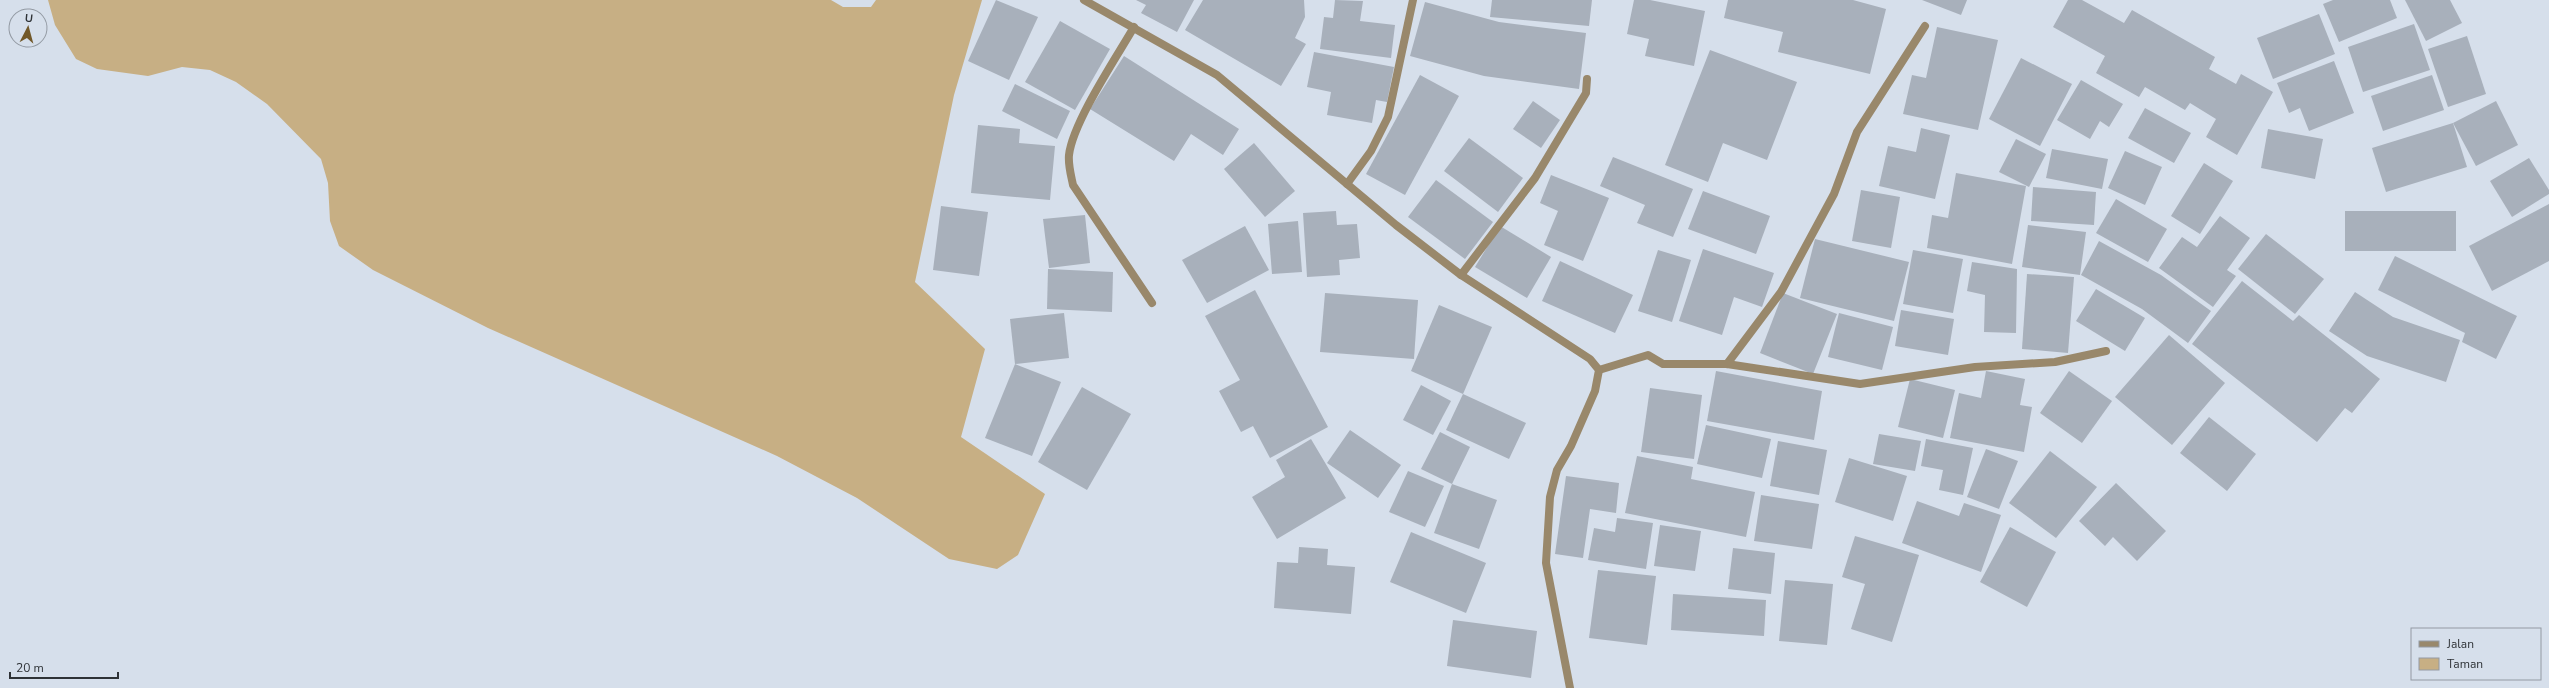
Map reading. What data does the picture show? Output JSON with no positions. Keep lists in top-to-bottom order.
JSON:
{
  "legend": ["Jalan", "Taman"],
  "scale_bar": "20 m",
  "north": "top"
}
